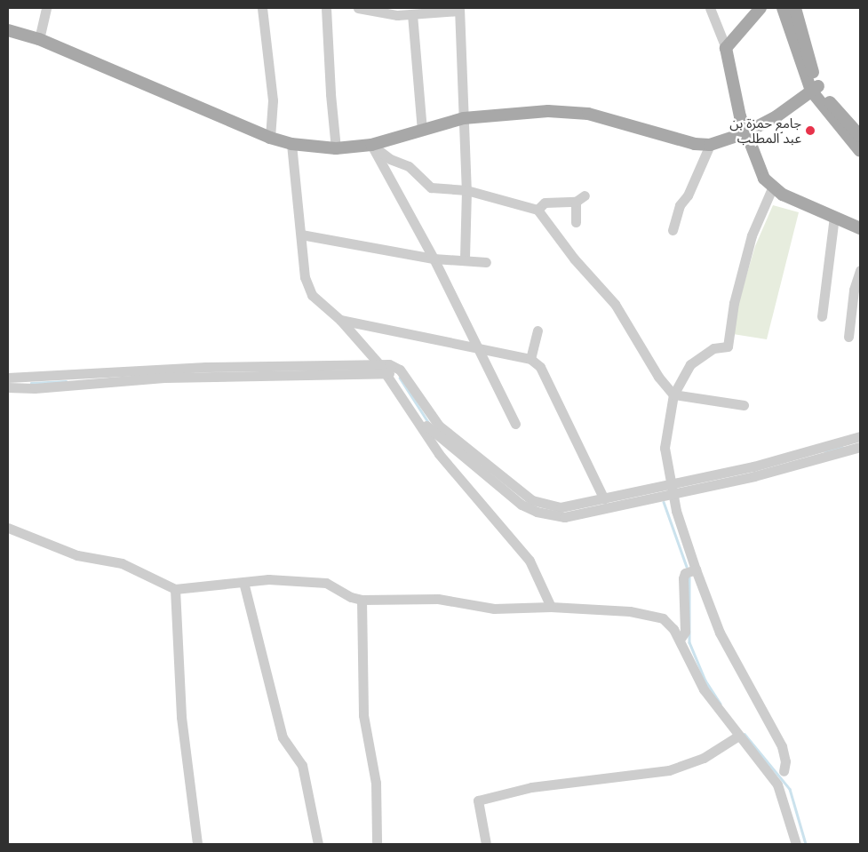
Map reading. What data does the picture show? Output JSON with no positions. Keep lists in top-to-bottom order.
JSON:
{
  "places": ["جامع حمزة بن عبد المطلب"]
}
